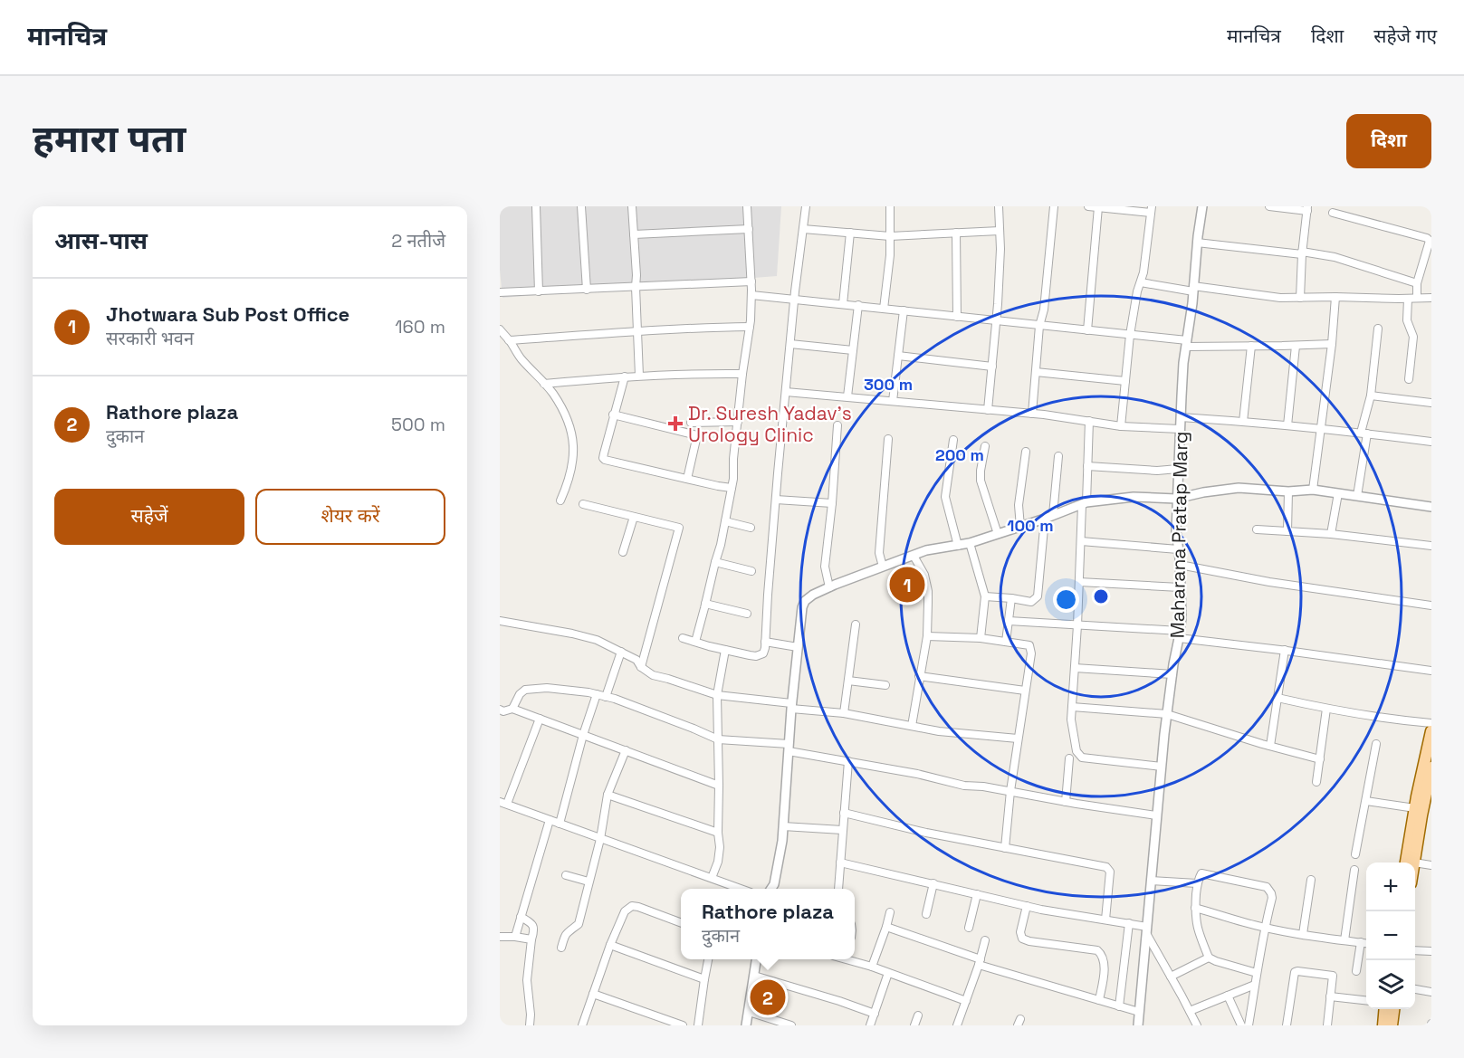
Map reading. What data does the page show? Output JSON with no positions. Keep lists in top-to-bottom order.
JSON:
{
  "streets": {
    "street": ["Maharana Pratap Marg"]
  },
  "places": {
    "health": ["Dr. Suresh Yadav's Urology Clinic"]
  },
  "page": {
    "header": "मानचित्र",
    "nav": ["मानचित्र", "दिशा", "सहेजे गए"],
    "buttons": [
      "दिशा",
      ["सहेजें", "शेयर करें"]
    ],
    "title": "हमारा पता",
    "heading": ["आस-पास", "2 नतीजे"],
    "list": [
      {
        "mark": "1",
        "name": "Jhotwara Sub Post Office",
        "note": "सरकारी भवन",
        "value": "160 m"
      },
      {
        "mark": "2",
        "name": "Rathore plaza",
        "note": "दुकान",
        "value": "500 m"
      }
    ],
    "pins": ["1", "2"],
    "map_buttons": ["+", "−"],
    "popup": ["Rathore plaza", "दुकान"]
  },
  "rings": ["300 m", "200 m", "100 m"]
}
